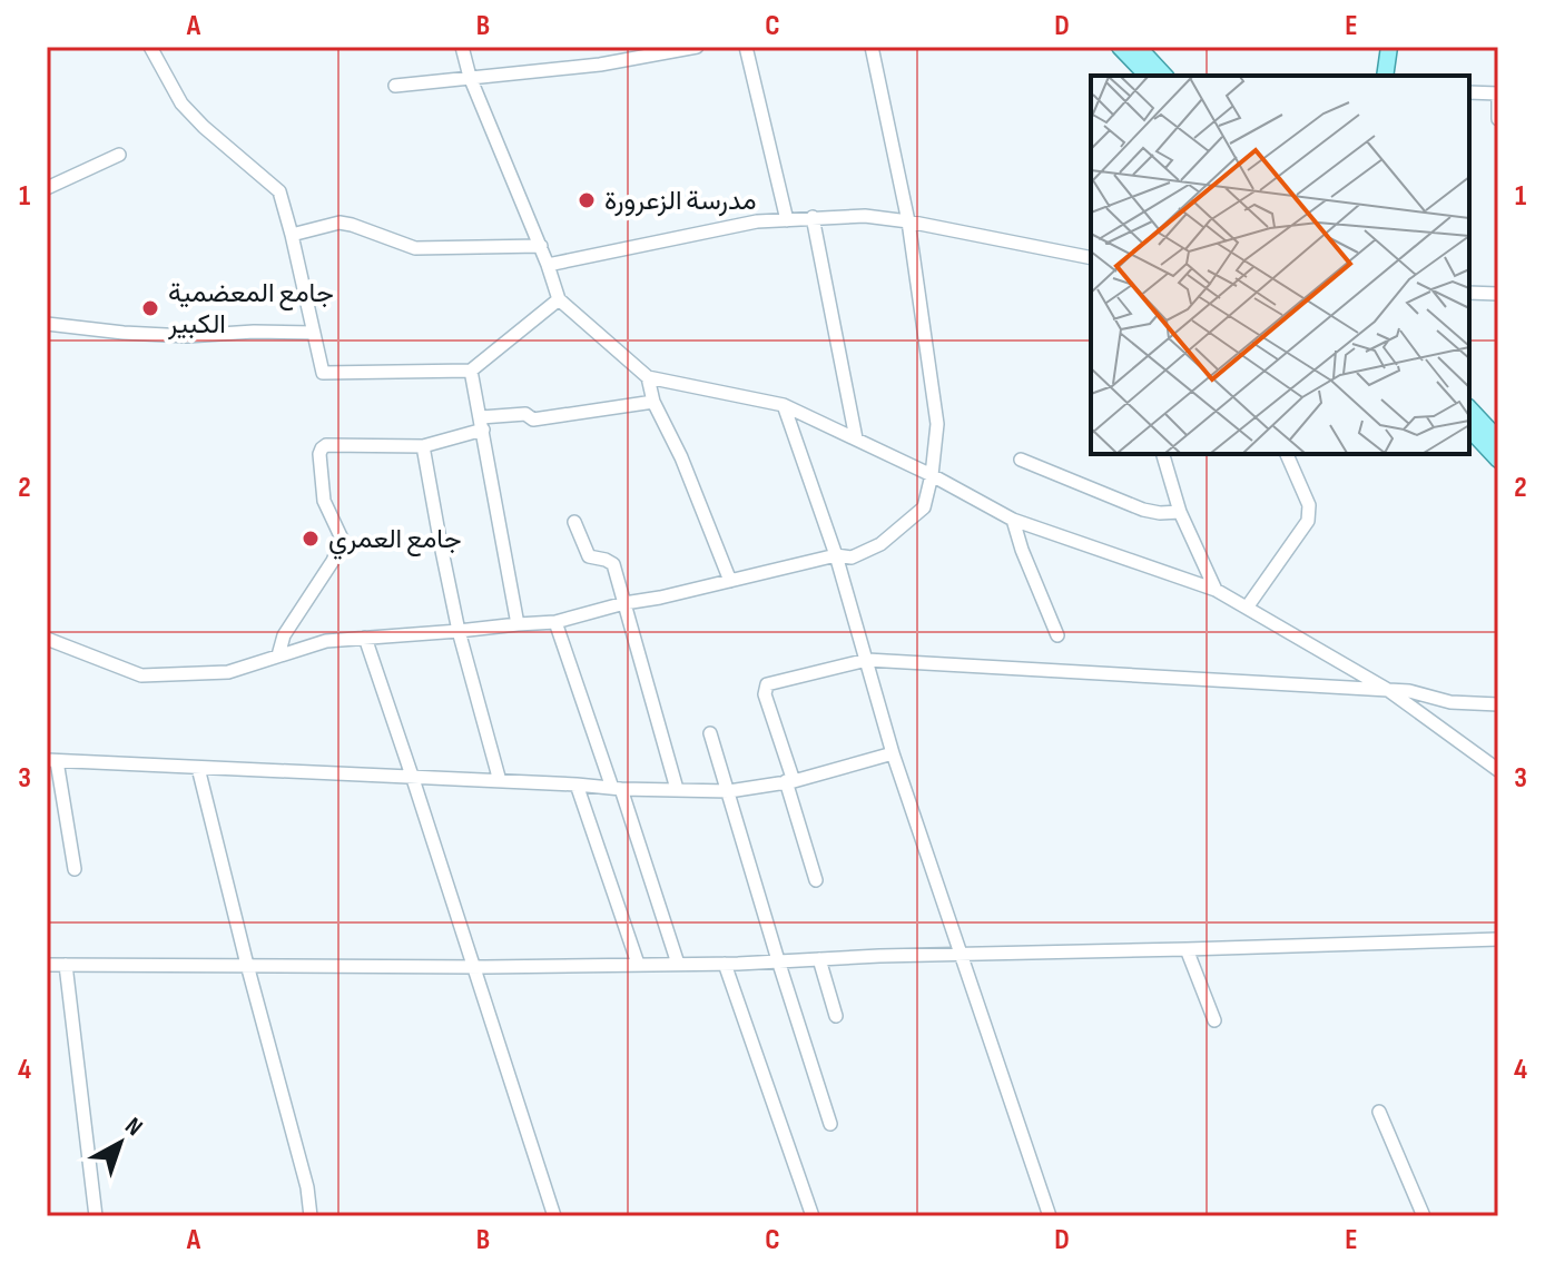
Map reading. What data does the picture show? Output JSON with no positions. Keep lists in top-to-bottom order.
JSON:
{
  "places": ["مدرسة الزعرورة", "جامع المعضمية الكبير", "جامع العمري"],
  "north": "top right",
  "grid": {
    "columns": [
      "A",
      "B",
      "C",
      "D",
      "E"
    ],
    "rows": [
      "1",
      "2",
      "3",
      "4"
    ]
  }
}
